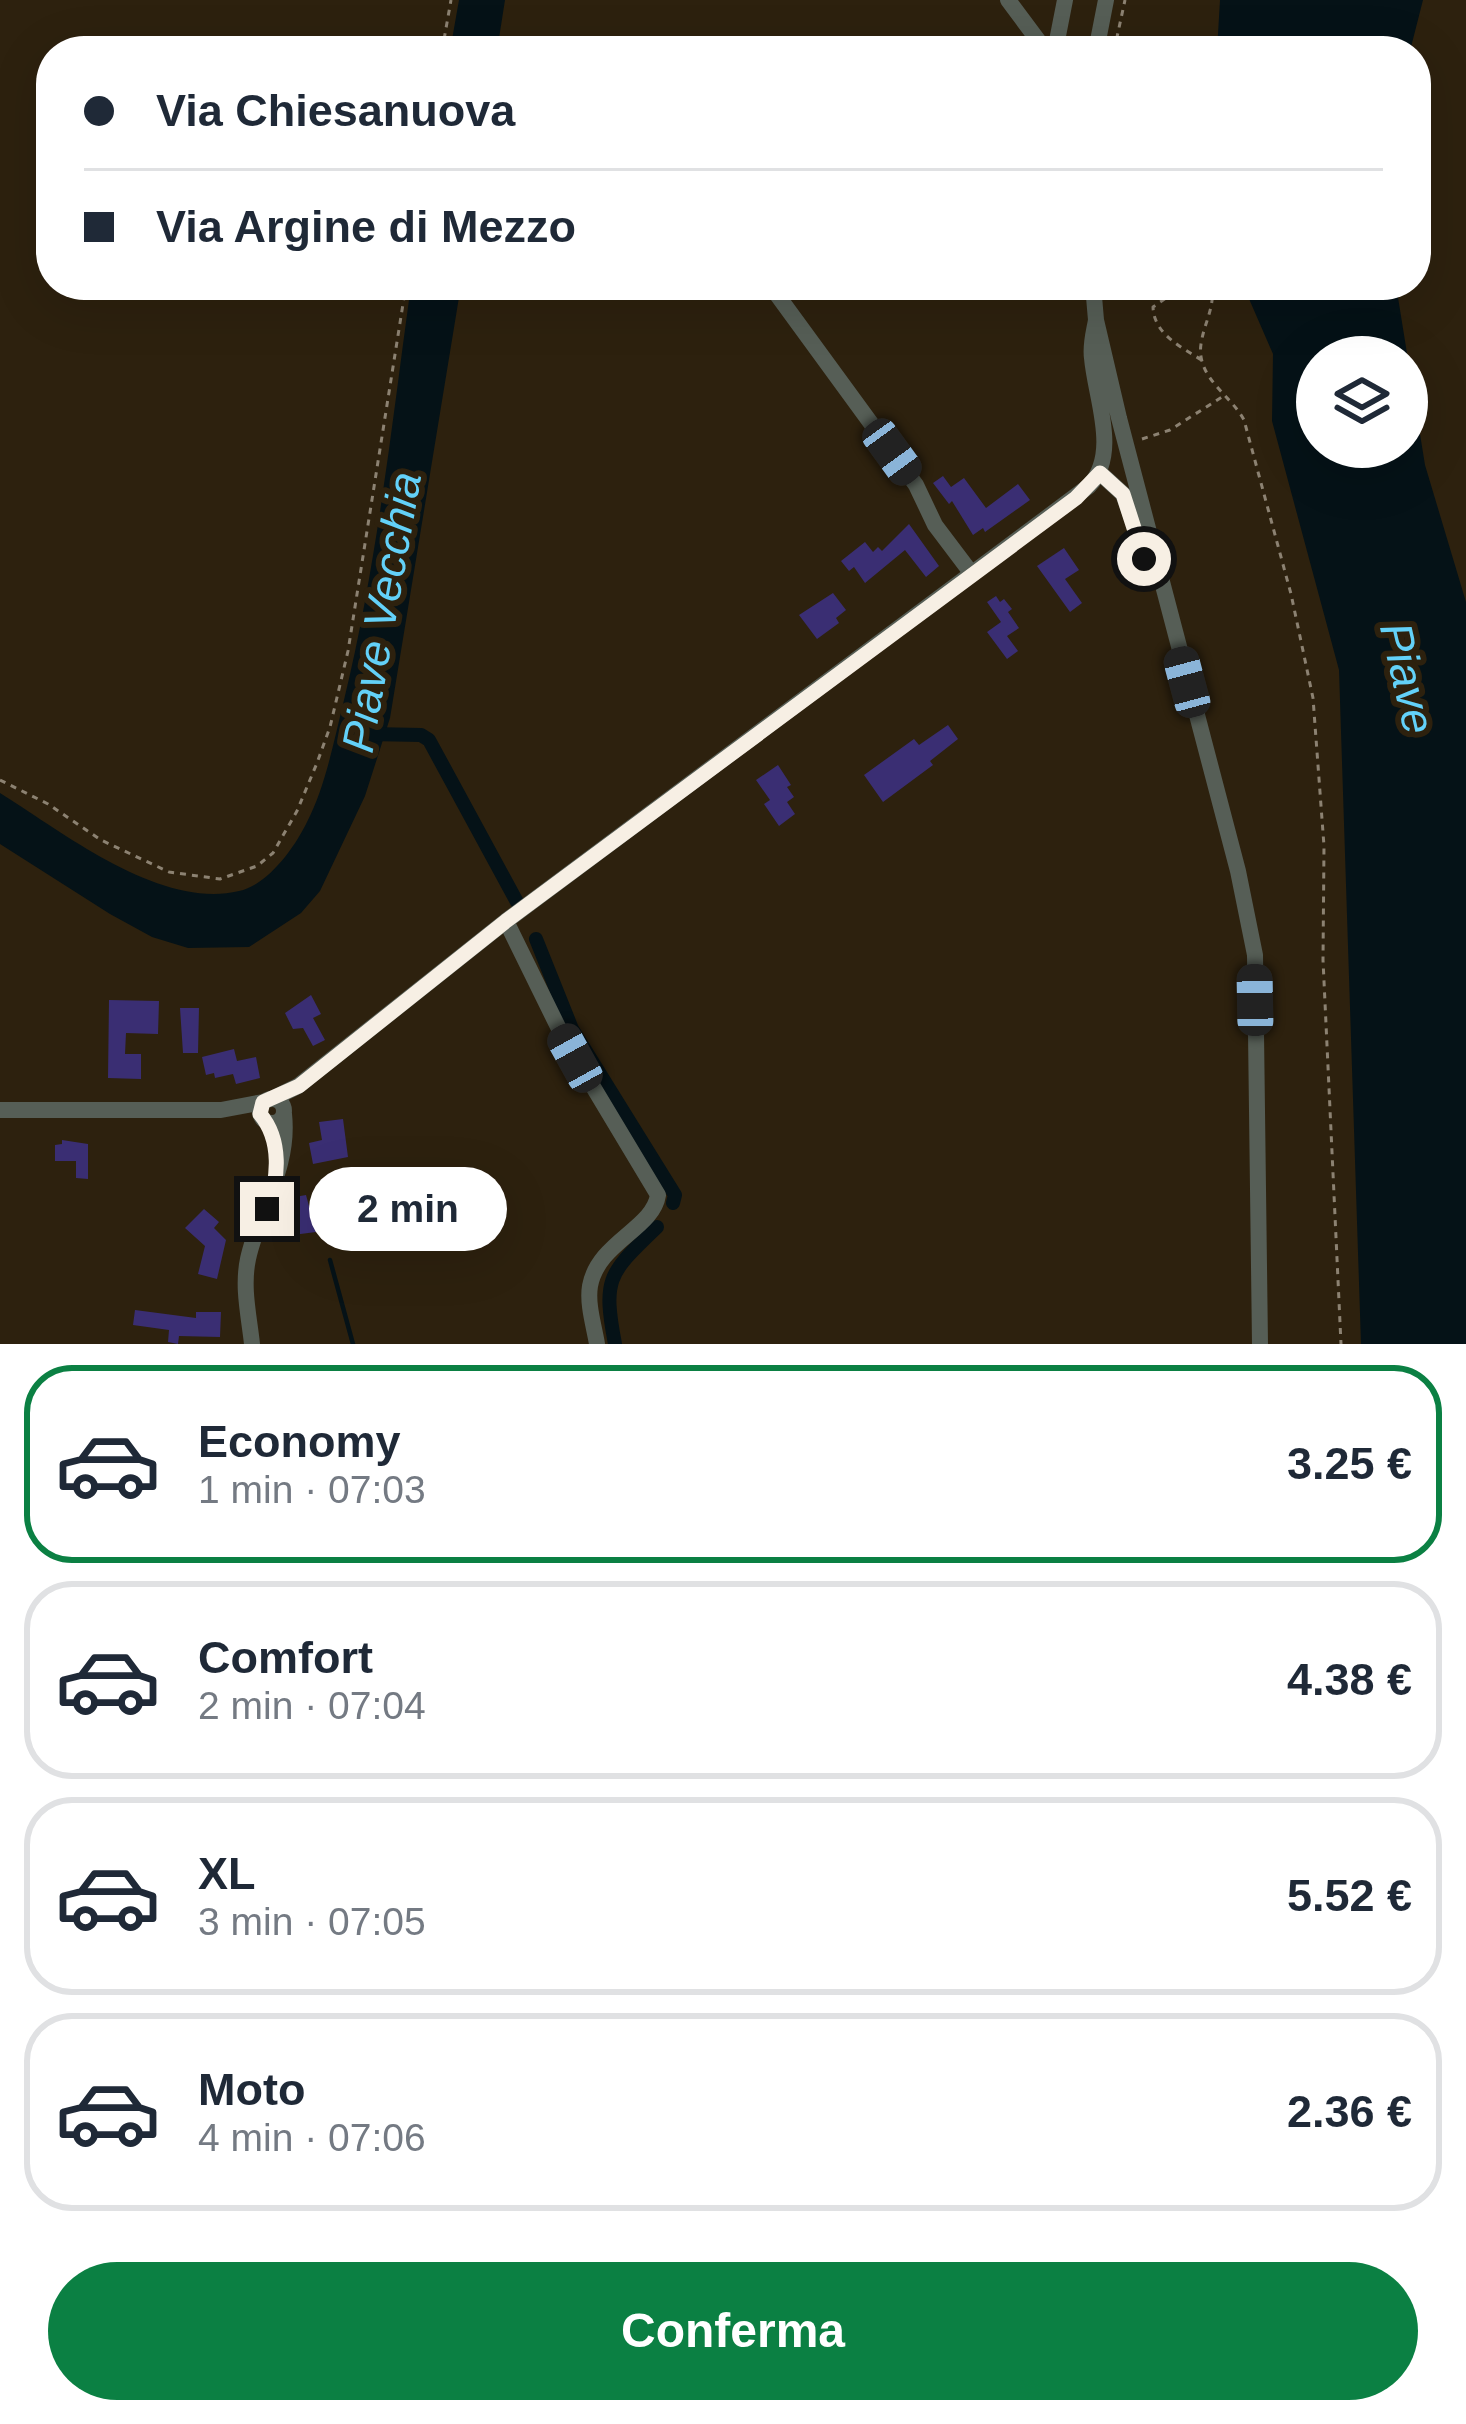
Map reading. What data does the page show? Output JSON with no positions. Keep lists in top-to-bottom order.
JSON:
{
  "water": ["Piave Vecchia", "Piave"],
  "page": {
    "banner": ["Via Chiesanuova", "Via Argine di Mezzo"],
    "bubble": "2 min",
    "list": [
      {
        "name": "Economy",
        "note": "1 min · 07:03",
        "value": "3.25 €"
      },
      {
        "name": "Comfort",
        "note": "2 min · 07:04",
        "value": "4.38 €"
      },
      {
        "name": "XL",
        "note": "3 min · 07:05",
        "value": "5.52 €"
      },
      {
        "name": "Moto",
        "note": "4 min · 07:06",
        "value": "2.36 €"
      }
    ],
    "buttons": "Conferma"
  }
}
